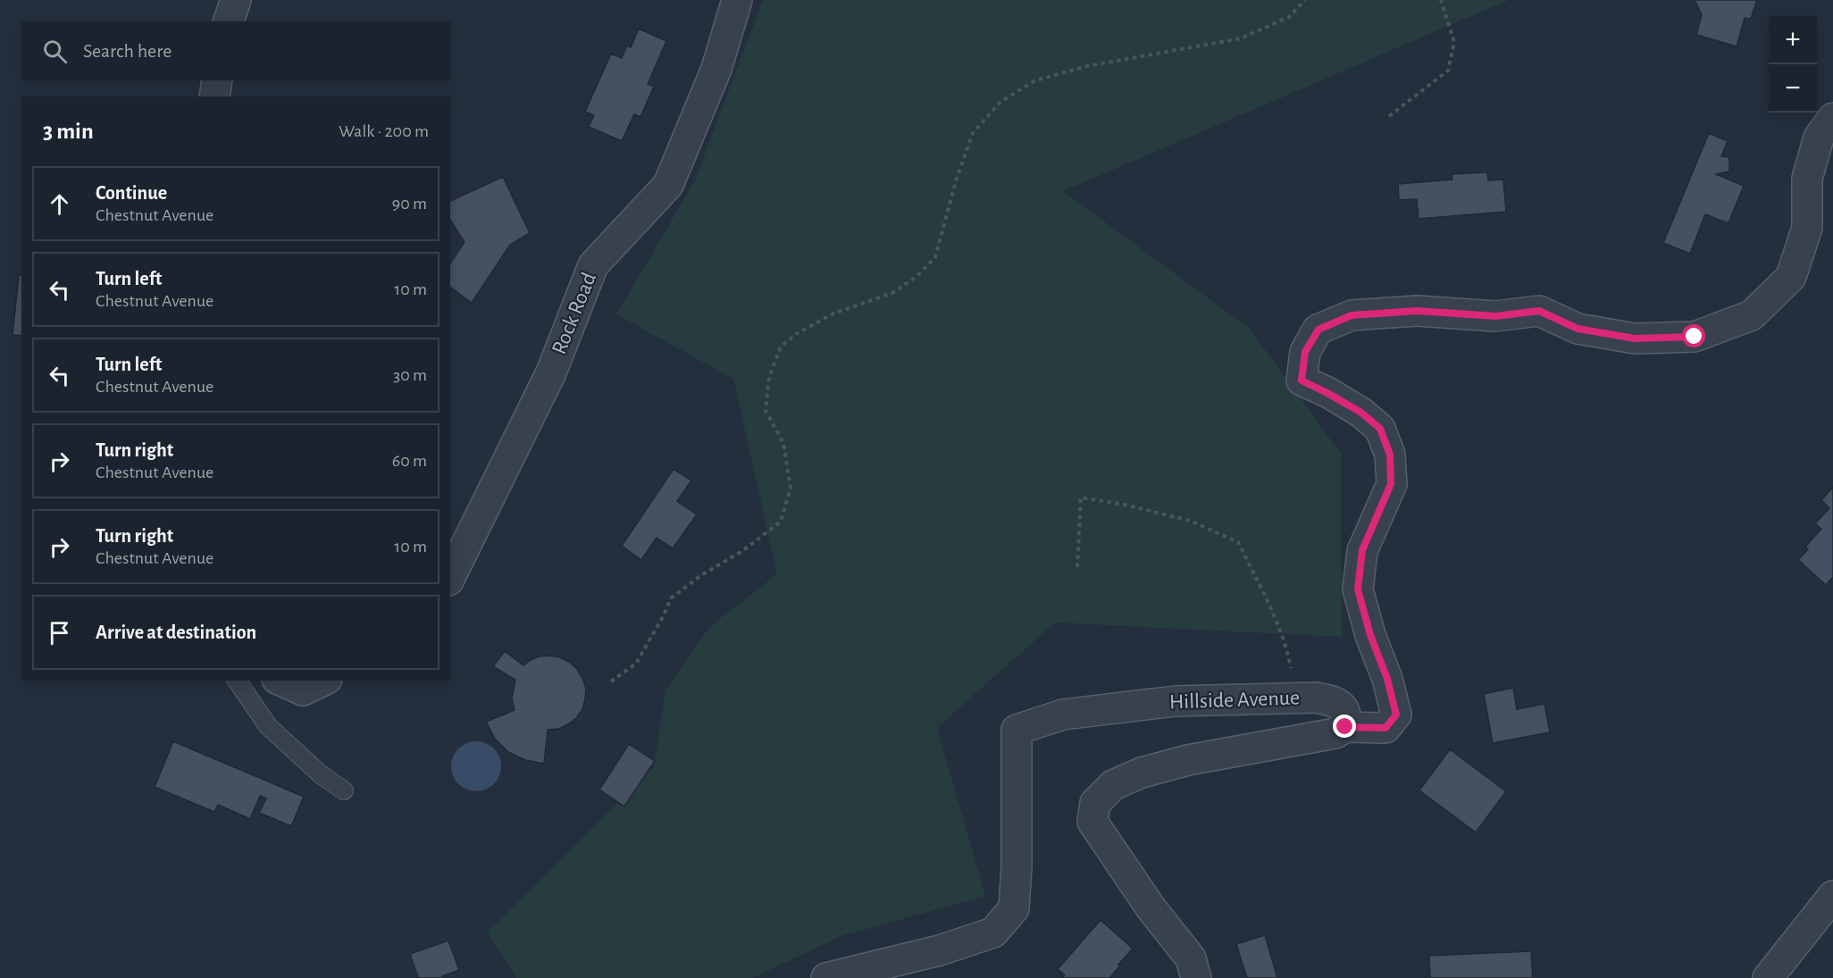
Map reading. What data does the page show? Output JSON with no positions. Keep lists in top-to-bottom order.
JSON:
{
  "streets": {
    "street": ["Rock Road", "Hillside Avenue"]
  },
  "page": {
    "map_buttons": ["+", "−"],
    "search": "Search here",
    "heading": ["3 min", "Walk · 200 m"],
    "list": [
      ["Continue", "Chestnut Avenue", "90 m"],
      ["Turn left", "Chestnut Avenue", "10 m"],
      ["Turn left", "Chestnut Avenue", "30 m"],
      ["Turn right", "Chestnut Avenue", "60 m"],
      ["Turn right", "Chestnut Avenue", "10 m"],
      "Arrive at destination"
    ]
  }
}
